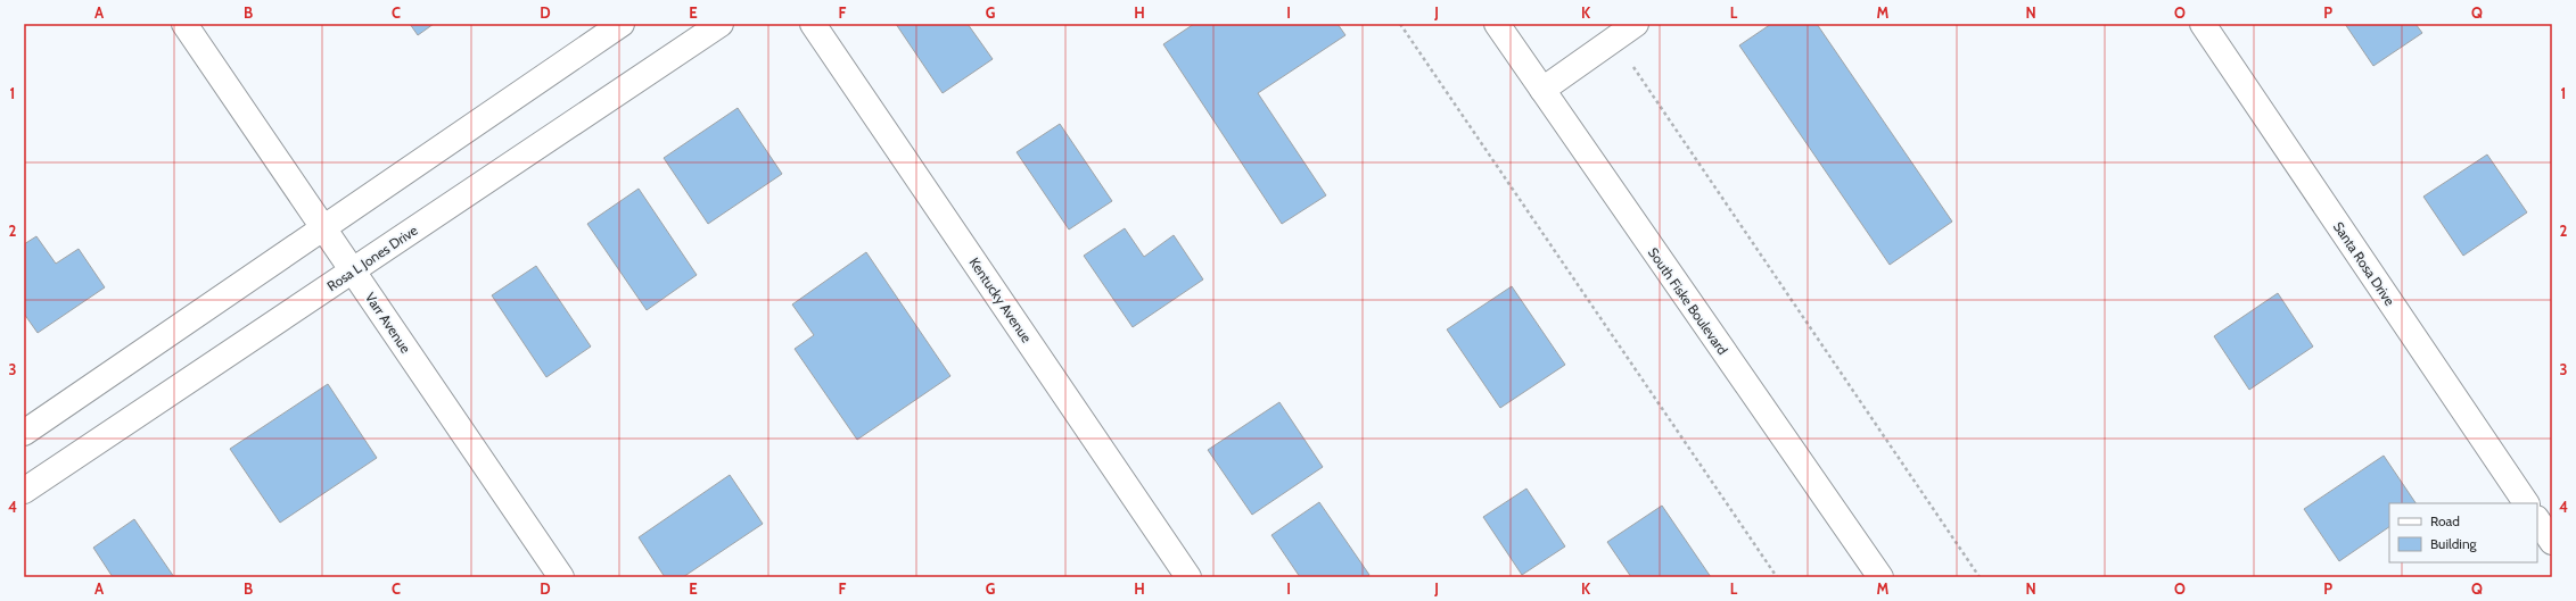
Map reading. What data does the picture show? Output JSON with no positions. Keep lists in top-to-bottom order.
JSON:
{
  "streets": {
    "street": [
      "Rosa L Jones Drive",
      "Santa Rosa Drive",
      "Kentucky Avenue",
      "South Fiske Boulevard",
      "Varr Avenue"
    ]
  },
  "crossings": [
    ["Rosa L Jones Drive", "Varr Avenue"]
  ],
  "legend": ["Road", "Building"],
  "grid": {
    "columns": [
      "A",
      "B",
      "C",
      "D",
      "E",
      "F",
      "G",
      "H",
      "I",
      "J",
      "K",
      "L",
      "M",
      "N",
      "O",
      "P",
      "Q"
    ],
    "rows": [
      "1",
      "2",
      "3",
      "4"
    ]
  }
}
